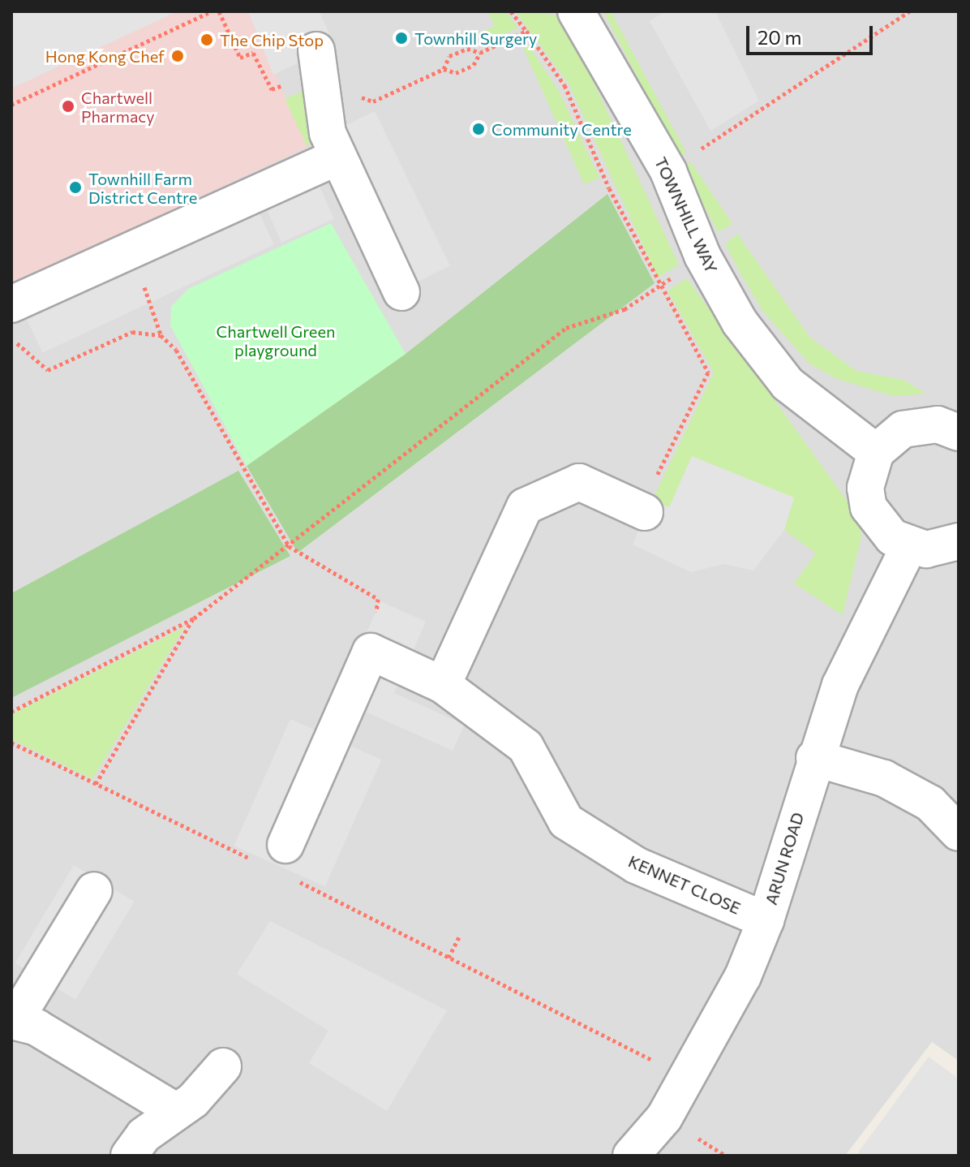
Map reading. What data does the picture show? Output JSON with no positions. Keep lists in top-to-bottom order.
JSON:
{
  "streets": {
    "street": ["TOWNHILL WAY", "ARUN ROAD", "KENNET CLOSE"]
  },
  "crossings": [
    ["ARUN ROAD", "KENNET CLOSE"]
  ],
  "parks": ["Chartwell Green playground"],
  "places": [
    "Townhill Surgery",
    "The Chip Stop",
    "Hong Kong Chef",
    "Chartwell Pharmacy",
    "Community Centre",
    "Townhill Farm District Centre"
  ],
  "scale_bar": "20 m"
}
